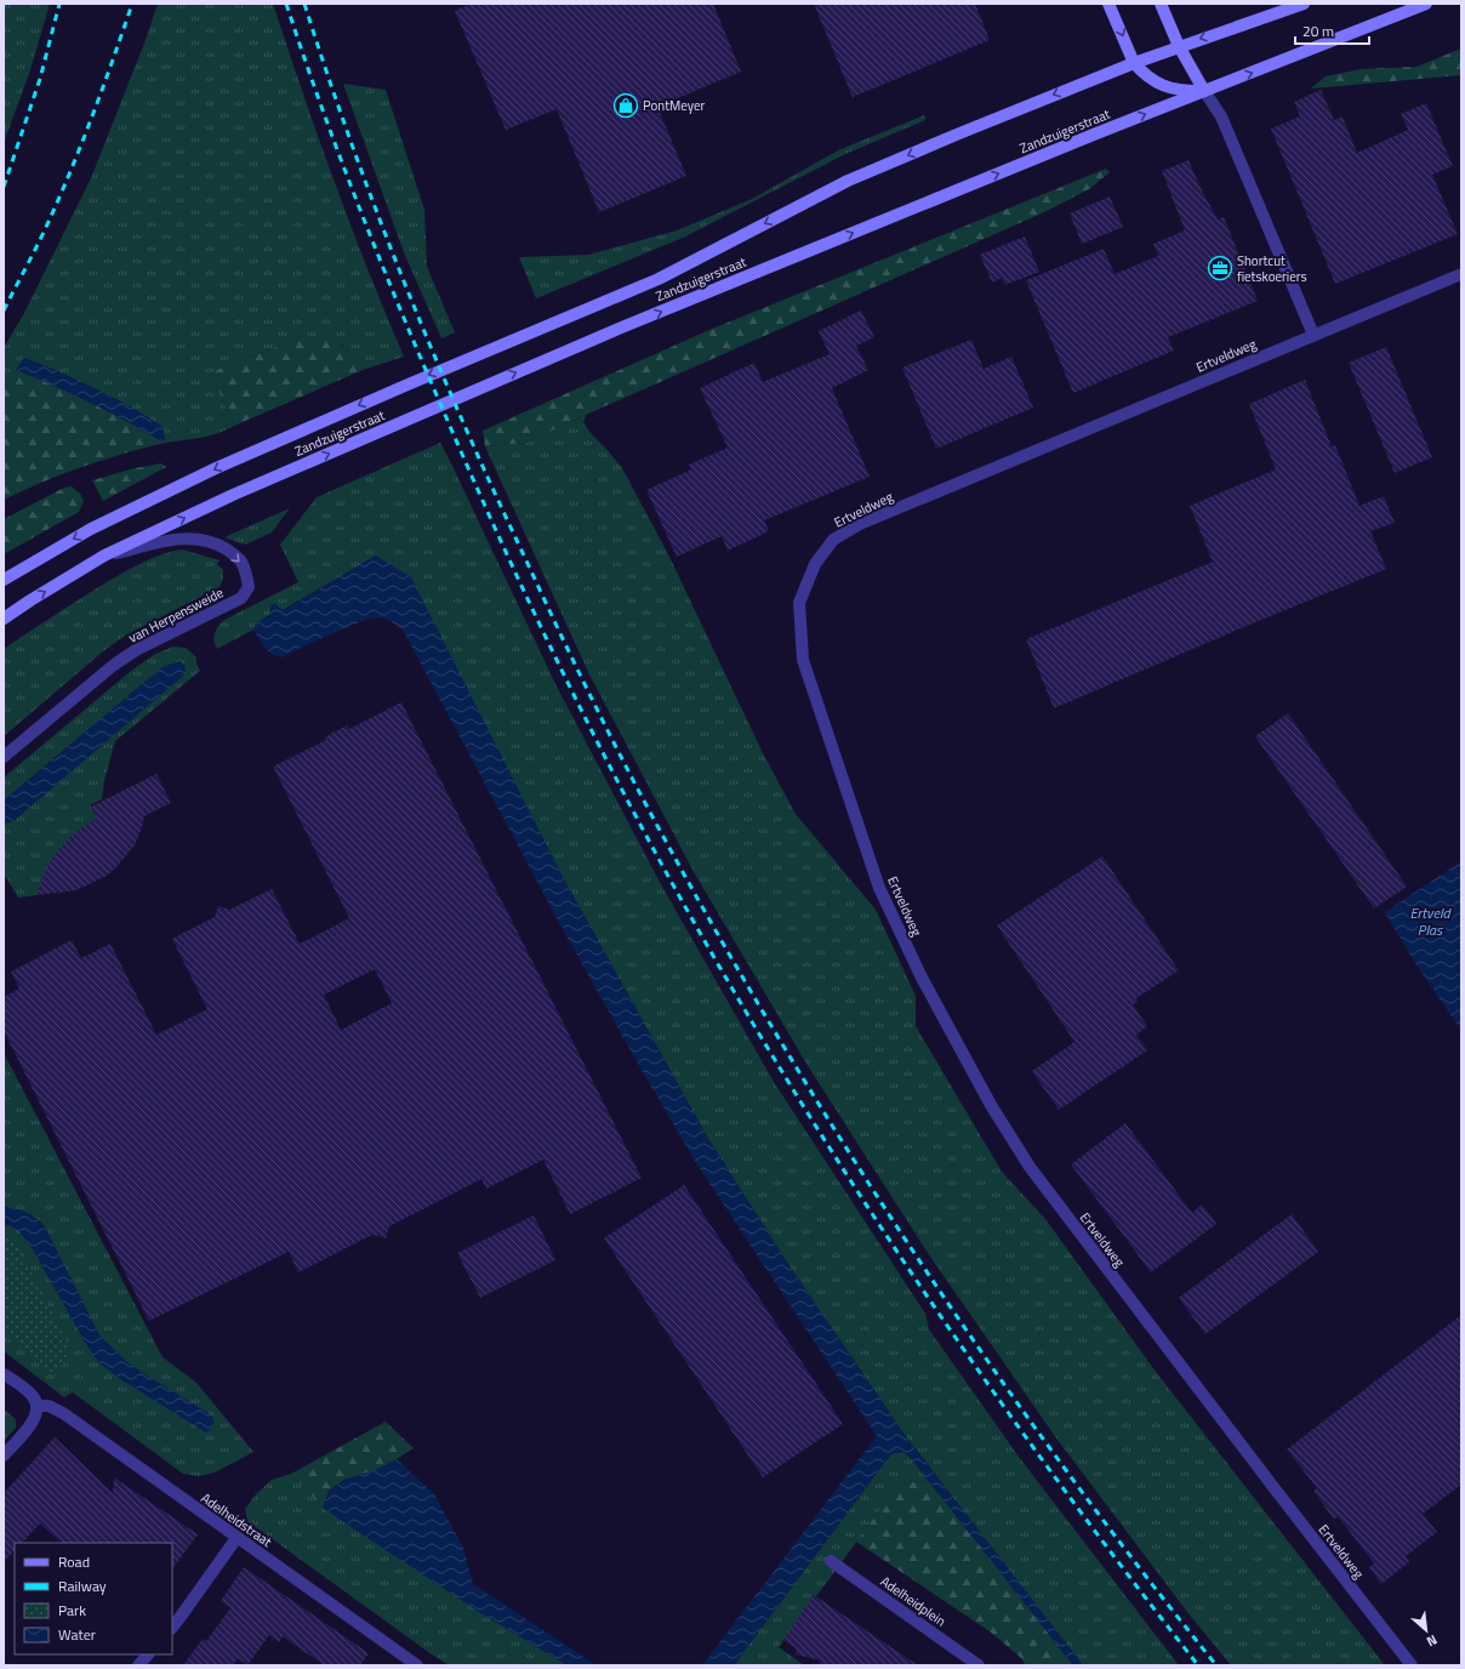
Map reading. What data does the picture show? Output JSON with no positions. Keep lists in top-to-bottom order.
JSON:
{
  "streets": {
    "main road": ["Zandzuigerstraat"],
    "street": [
      "Ertveldweg",
      "van Herpensweide",
      "Adelheidstraat",
      "Adelheidplein"
    ]
  },
  "crossings": [
    ["Zandzuigerstraat", "van Herpensweide"]
  ],
  "water": ["Ertveld Plas"],
  "places": {
    "shop": ["PontMeyer"],
    "office": ["Shortcut fietskoeriers"]
  },
  "legend": [
    "Road",
    "Railway",
    "Park",
    "Water"
  ],
  "scale_bar": "20 m",
  "north": "bottom right"
}
